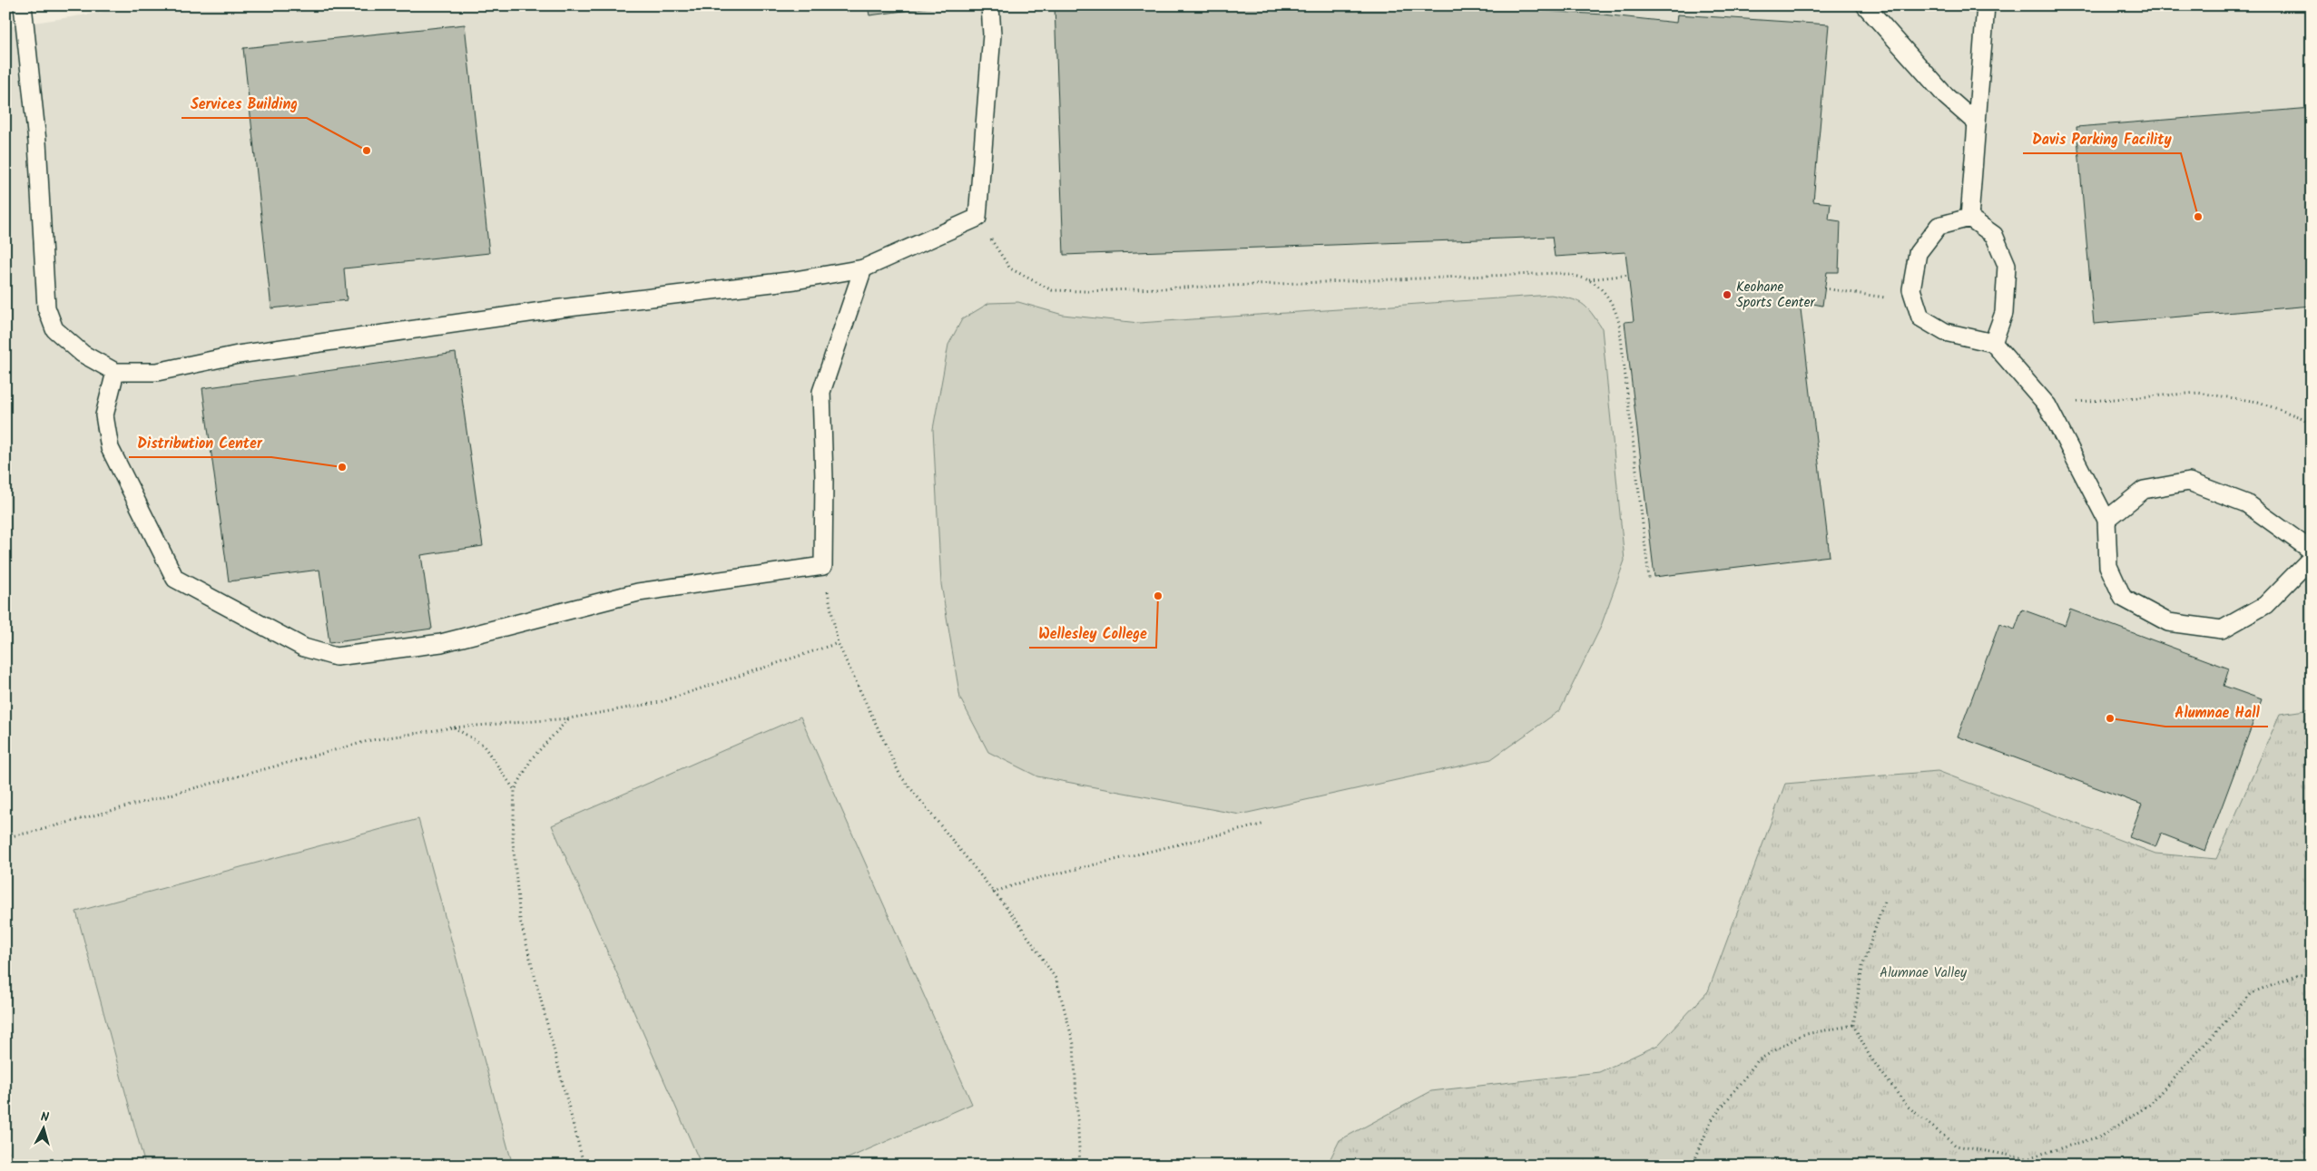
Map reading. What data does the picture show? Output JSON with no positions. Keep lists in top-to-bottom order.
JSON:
{
  "parks": ["Alumnae Valley"],
  "places": [
    "Services Building",
    "Davis Parking Facility",
    "Keohane Sports Center",
    "Distribution Center",
    "Wellesley College",
    "Alumnae Hall"
  ],
  "north": "top"
}
